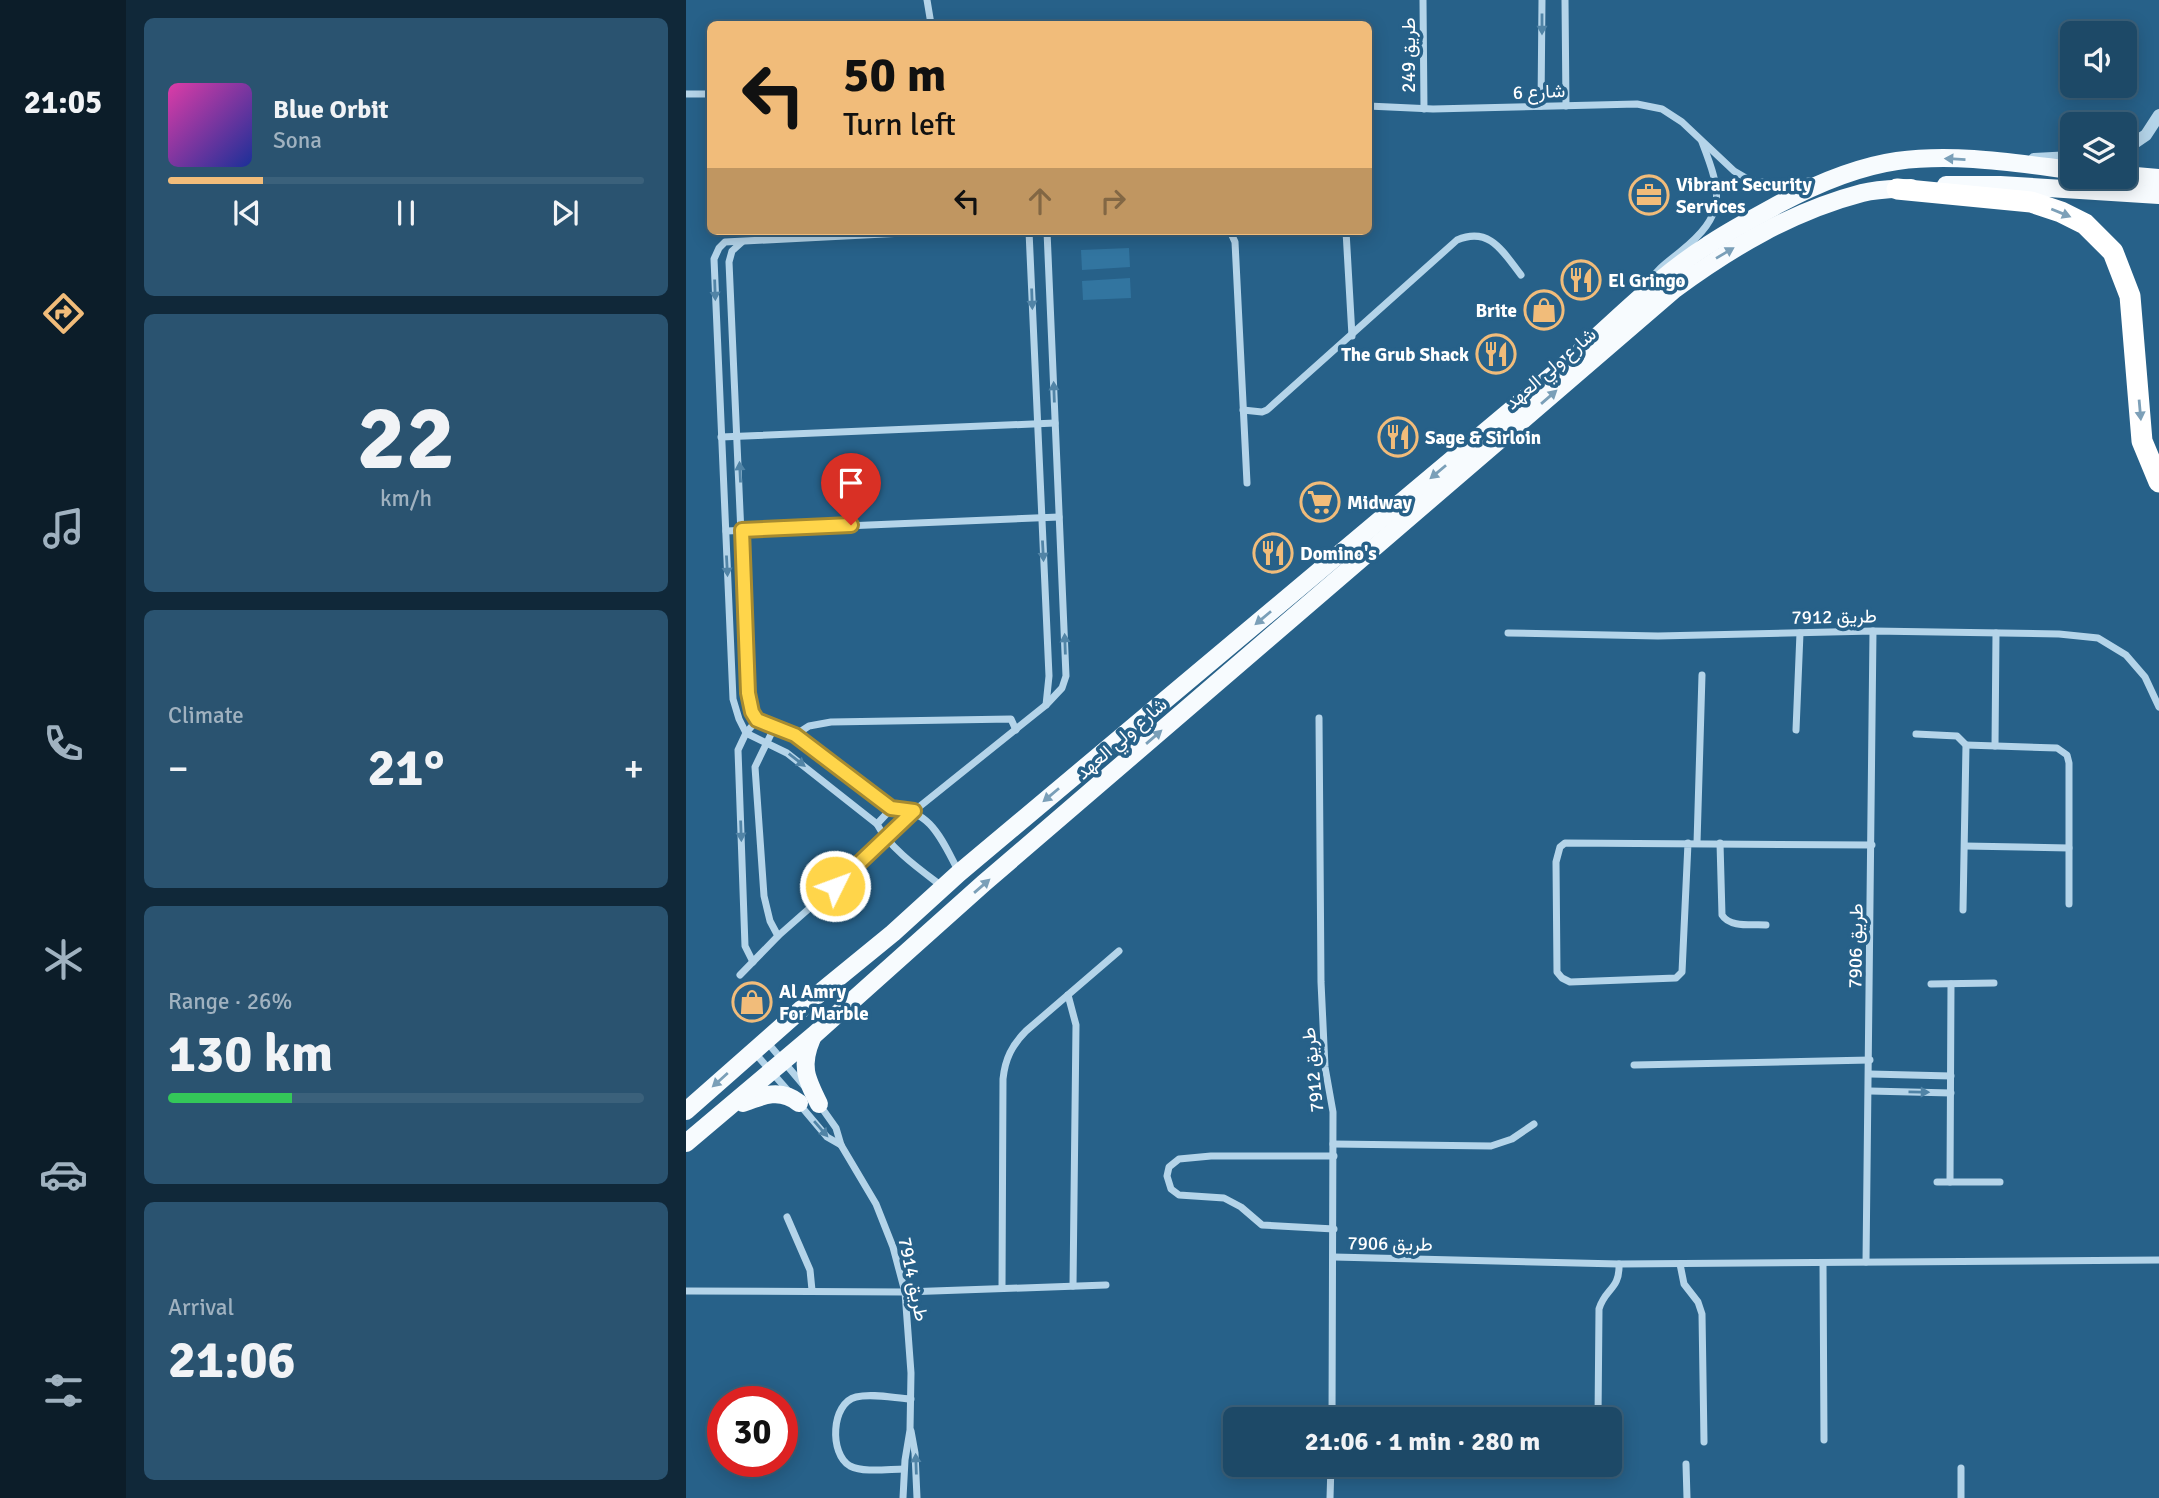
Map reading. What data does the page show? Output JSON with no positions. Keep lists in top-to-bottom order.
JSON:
{
  "streets": {
    "main road": ["شارع ولي العهد"],
    "street": [
      "طريق 249",
      "شارع 6",
      "طريق 7912",
      "طريق 7906",
      "طريق 7914"
    ]
  },
  "crossings": [
    ["طريق 249", "شارع 6"],
    ["شارع 6", "شارع ولي العهد"],
    ["شارع ولي العهد", "طريق 7914"],
    ["طريق 7912", "طريق 7906"]
  ],
  "places": {
    "office": ["Vibrant Security Services"],
    "restaurant": [
      "El Gringo",
      "The Grub Shack",
      "Sage & Sirloin",
      "Domino's"
    ],
    "shop": ["Brite", "Al Amry For Marble"],
    "supermarket": ["Midway"]
  },
  "page": {
    "tabs": "21:05",
    "turn": ["50 m", "Turn left"],
    "song": ["Blue Orbit", "Sona"],
    "tile": [
      ["22", "km/h"],
      "Climate",
      ["Range · 26%", "130 km"],
      ["Arrival", "21:06"]
    ],
    "heat": ["−", "21°", "+"],
    "limit": "30",
    "trip": "21:06 · 1 min · 280 m"
  }
}
